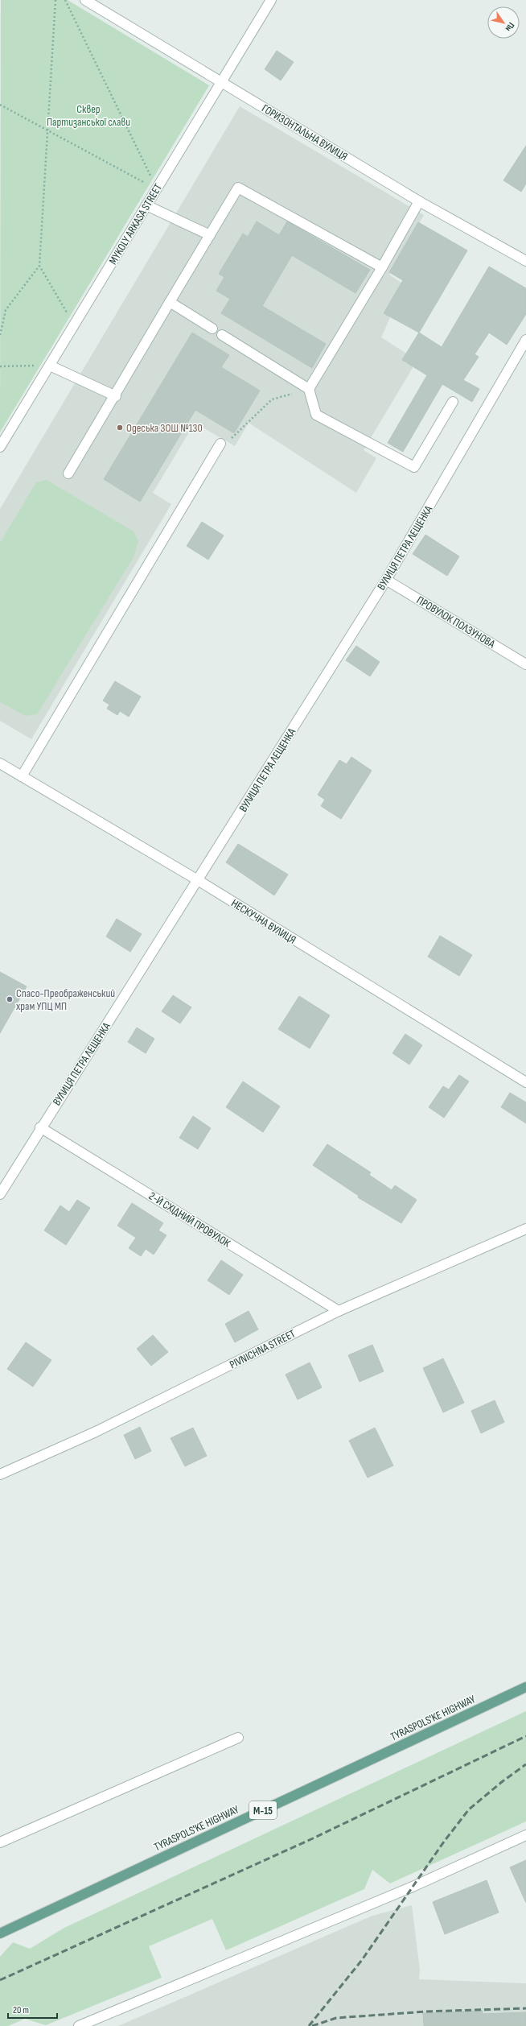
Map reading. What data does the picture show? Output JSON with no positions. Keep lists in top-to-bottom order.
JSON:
{
  "streets": {
    "main road": ["TYRASPOLS'KE HIGHWAY", "М-15"],
    "street": [
      "ГОРИЗОНТАЛЬНА ВУЛИЦЯ",
      "MYKOLY ARKASA STREET",
      "ВУЛИЦЯ ПЕТРА ЛЕЩЕНКА",
      "ПРОВУЛОК ПОЛЗУНОВА",
      "НЕСКУЧНА ВУЛИЦЯ",
      "2-Й СХІДНИЙ ПРОВУЛОК",
      "PIVNICHNA STREET"
    ]
  },
  "crossings": [
    ["ГОРИЗОНТАЛЬНА ВУЛИЦЯ", "MYKOLY ARKASA STREET"],
    ["ВУЛИЦЯ ПЕТРА ЛЕЩЕНКА", "ПРОВУЛОК ПОЛЗУНОВА"],
    ["ВУЛИЦЯ ПЕТРА ЛЕЩЕНКА", "НЕСКУЧНА ВУЛИЦЯ"],
    ["ВУЛИЦЯ ПЕТРА ЛЕЩЕНКА", "2-Й СХІДНИЙ ПРОВУЛОК"],
    ["2-Й СХІДНИЙ ПРОВУЛОК", "PIVNICHNA STREET"]
  ],
  "parks": ["Сквер Партизанської слави"],
  "places": ["Одеська ЗОШ №130", "Спасо-Преображенський храм УПЦ МП"],
  "scale_bar": "20 m",
  "north": "bottom right"
}
